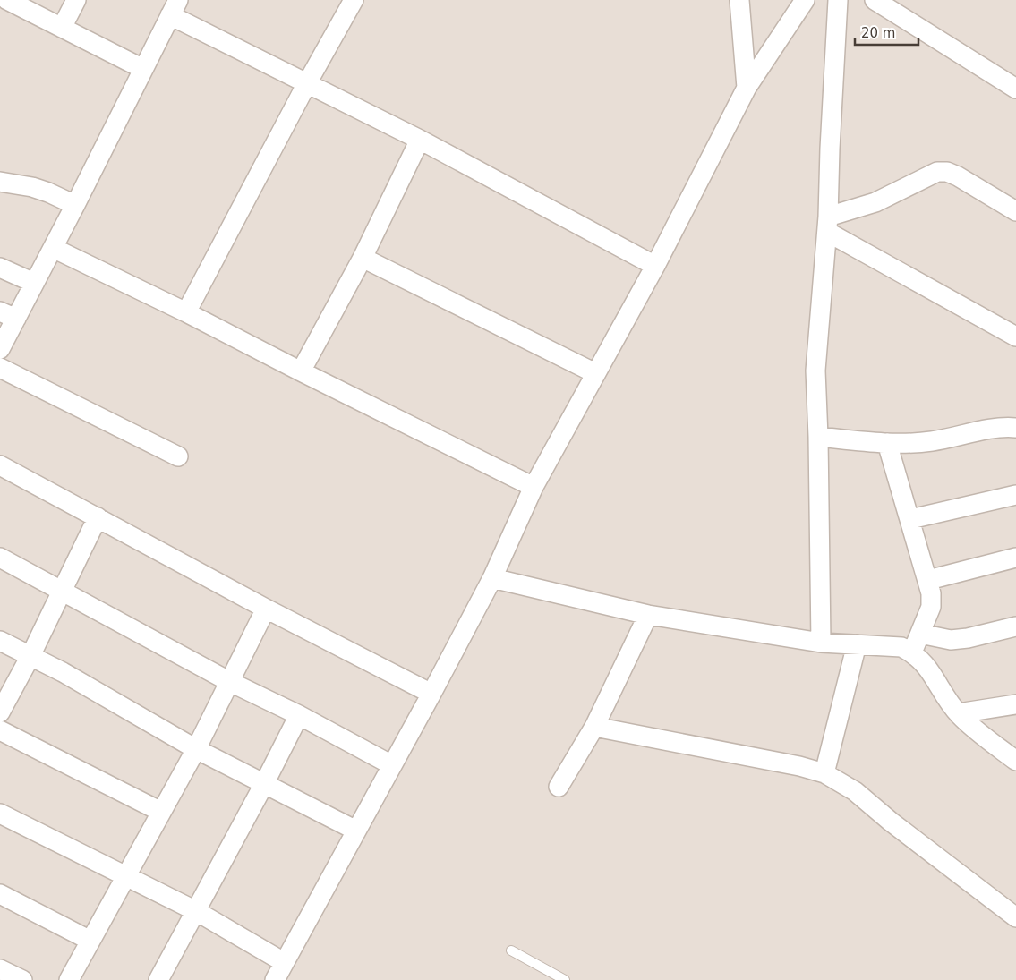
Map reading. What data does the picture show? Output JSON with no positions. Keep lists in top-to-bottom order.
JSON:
{
  "scale_bar": "20 m"
}
